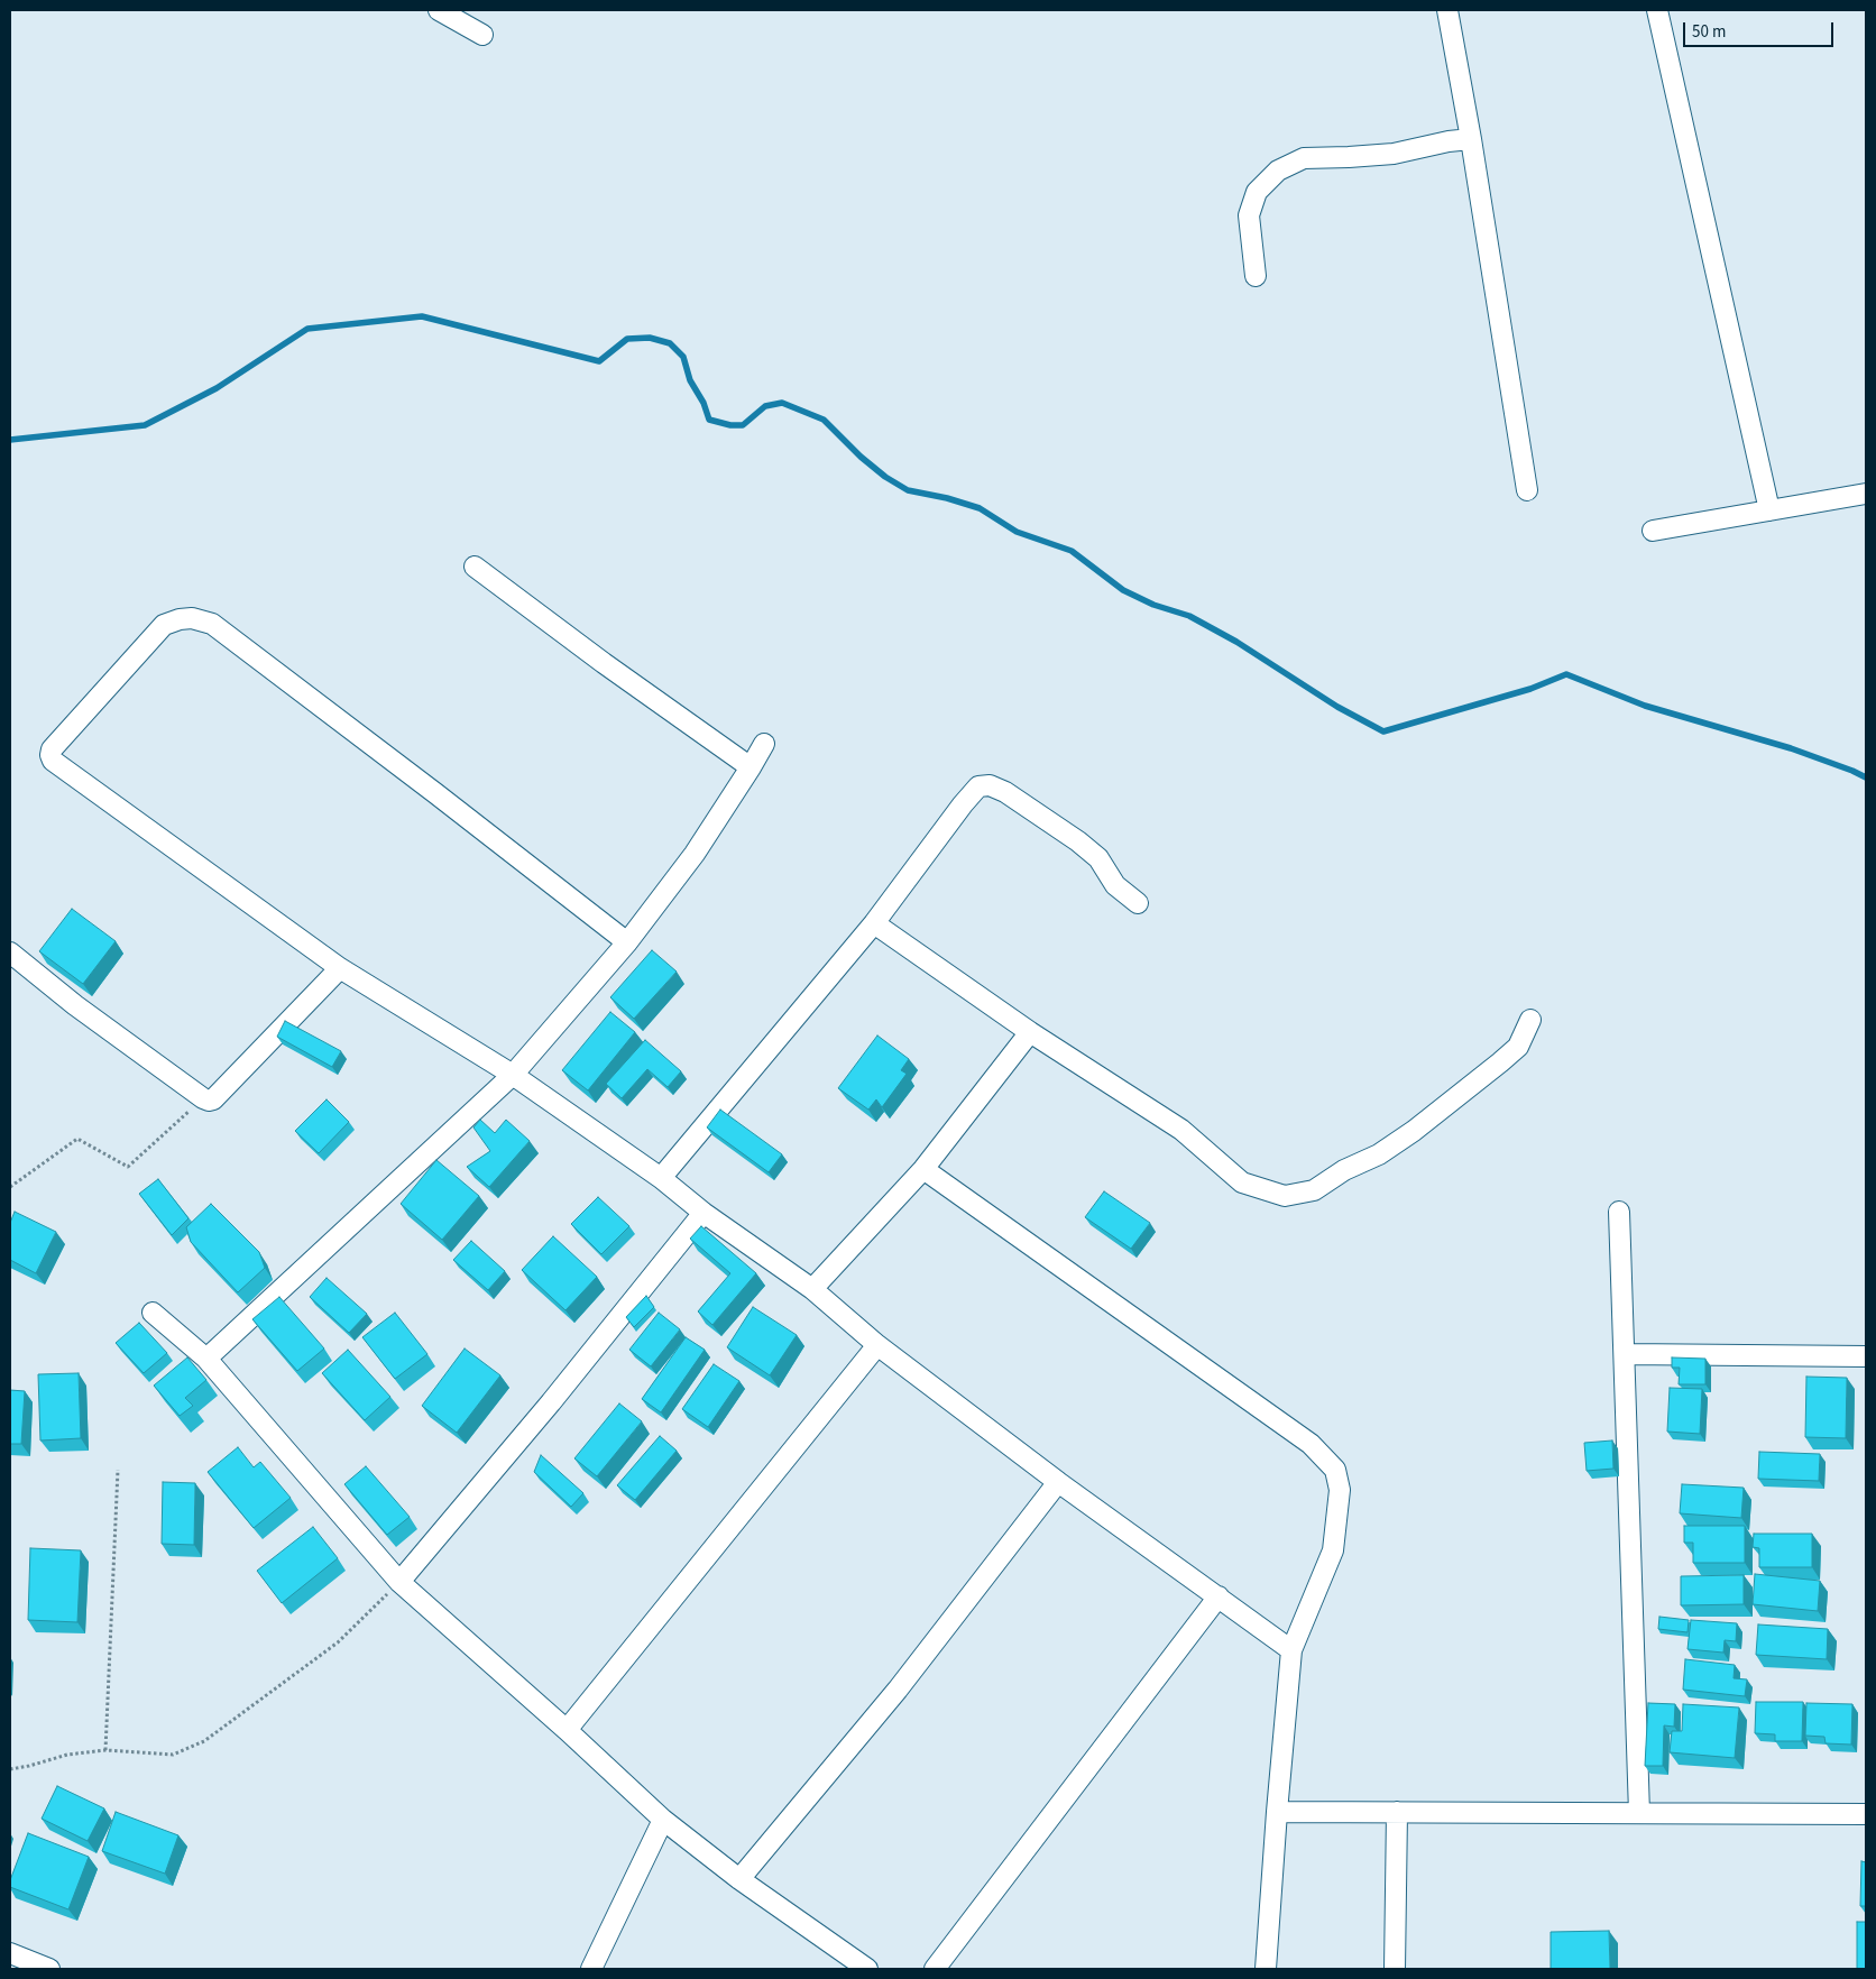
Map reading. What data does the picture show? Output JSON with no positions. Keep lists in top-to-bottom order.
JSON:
{
  "scale_bar": "50 m"
}
